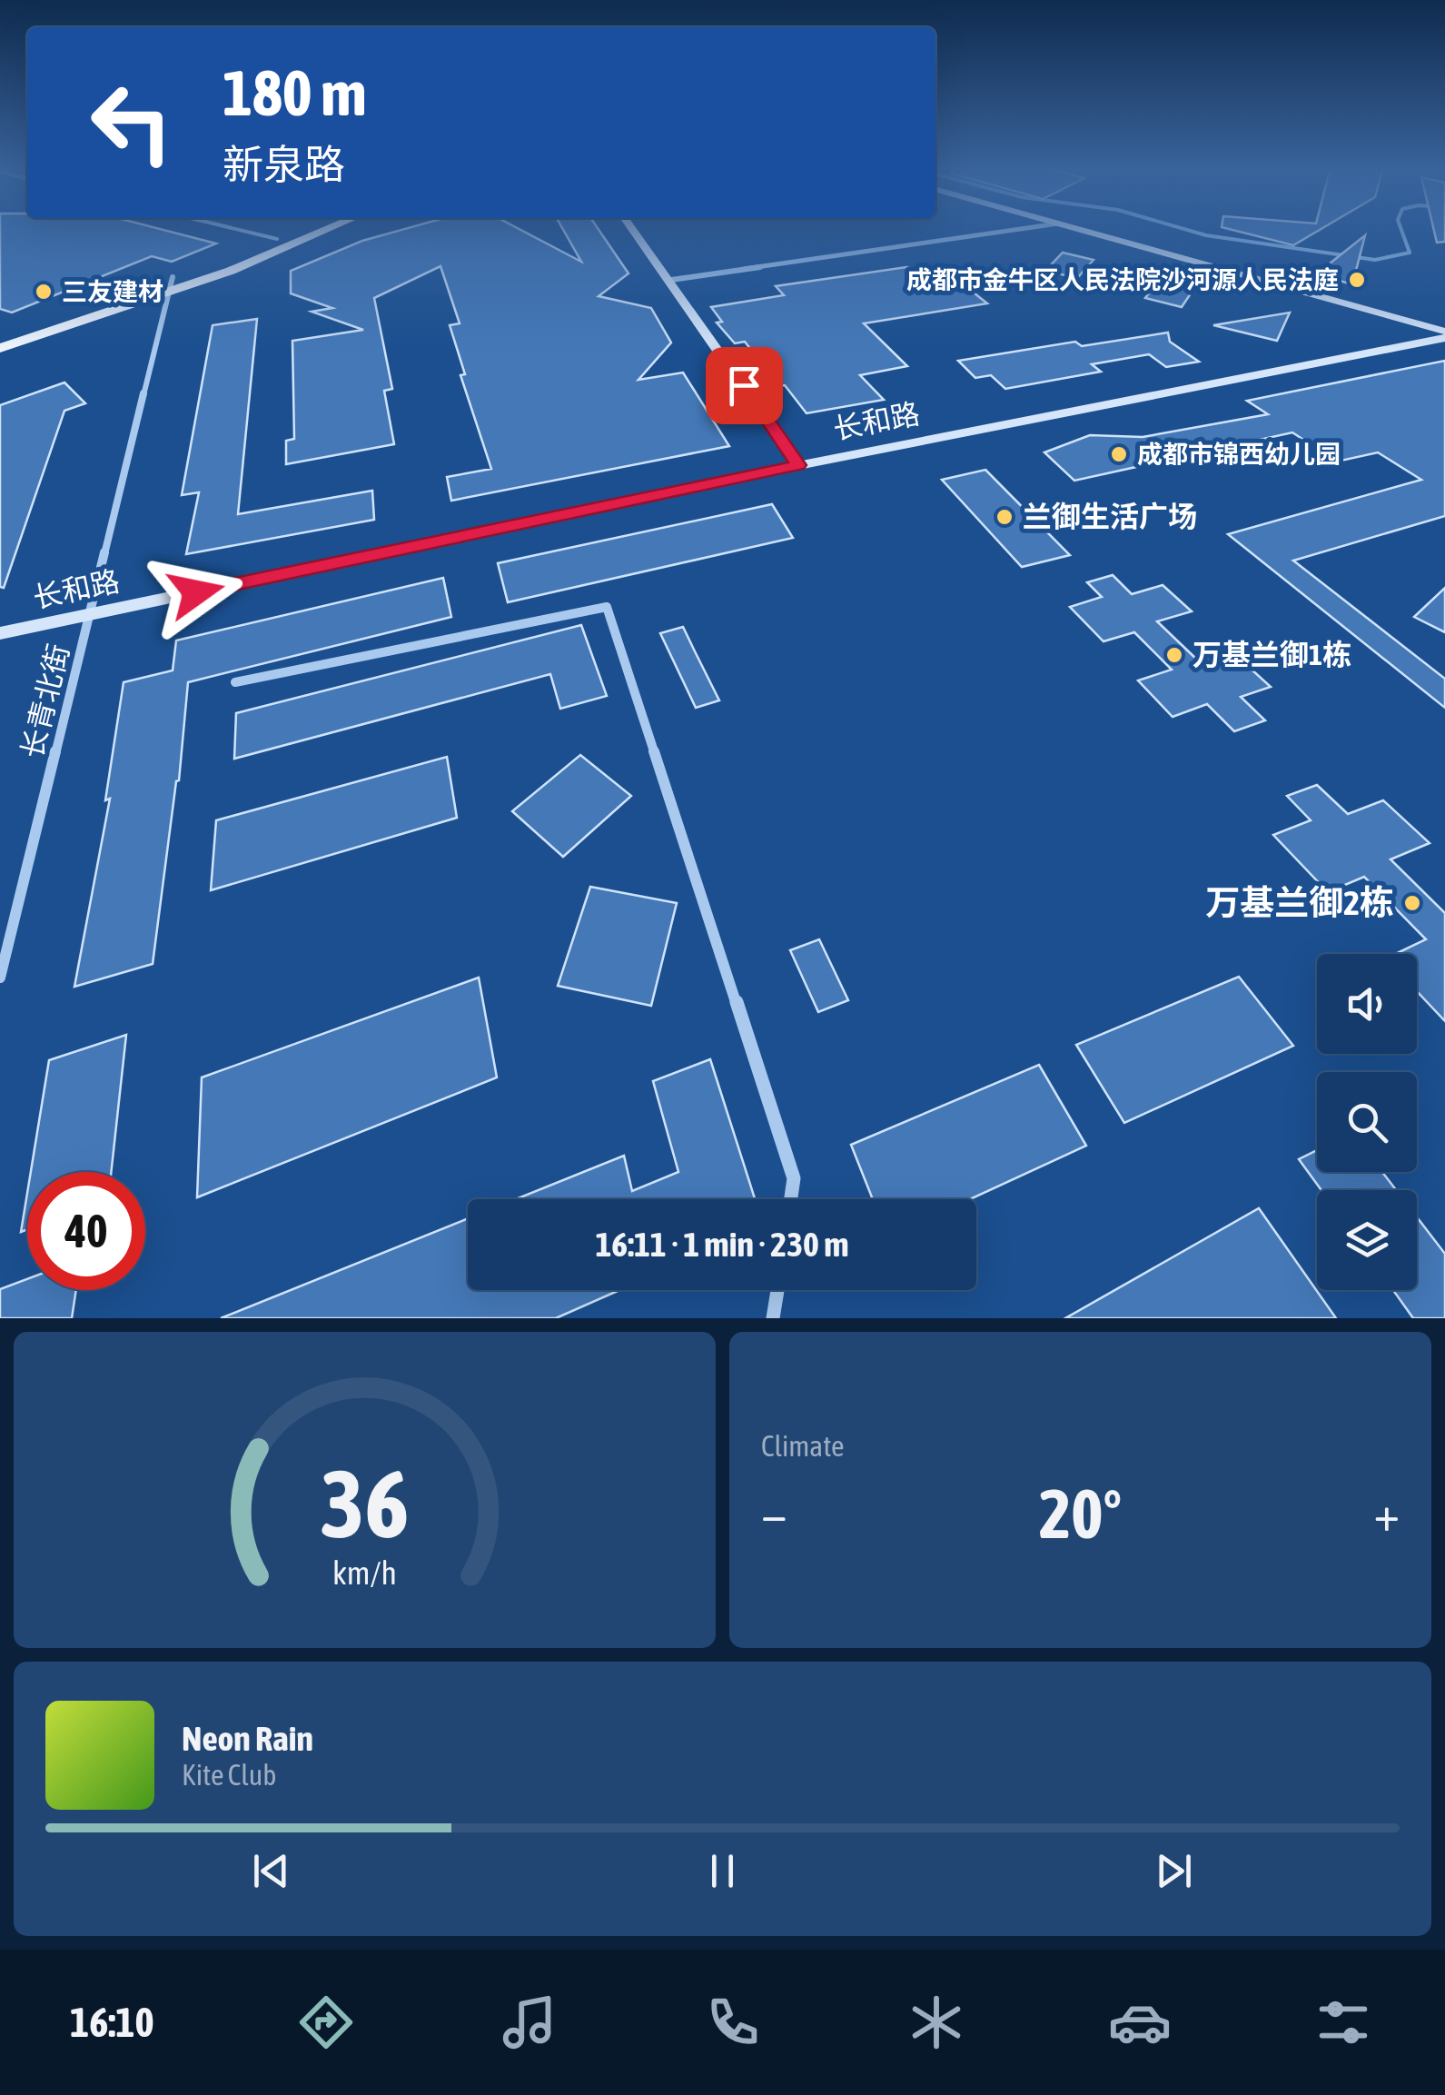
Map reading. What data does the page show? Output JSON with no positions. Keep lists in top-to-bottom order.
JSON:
{
  "streets": {
    "street": ["长和路", "长青北街"]
  },
  "crossings": [
    ["长和路", "长青北街"]
  ],
  "places": [
    "成都市金牛区人民法院沙河源人民法庭",
    "三友建材",
    "成都市锦西幼儿园",
    "兰御生活广场",
    "万基兰御1栋",
    "万基兰御2栋"
  ],
  "page": {
    "turn": ["180 m", "新泉路"],
    "limit": "40",
    "trip": "16:11 · 1 min · 230 m",
    "tile": "Climate",
    "heat": ["−", "20°", "+"],
    "song": ["Neon Rain", "Kite Club"],
    "tabs": "16:10",
    "gauge": ["36", "km/h"]
  }
}
